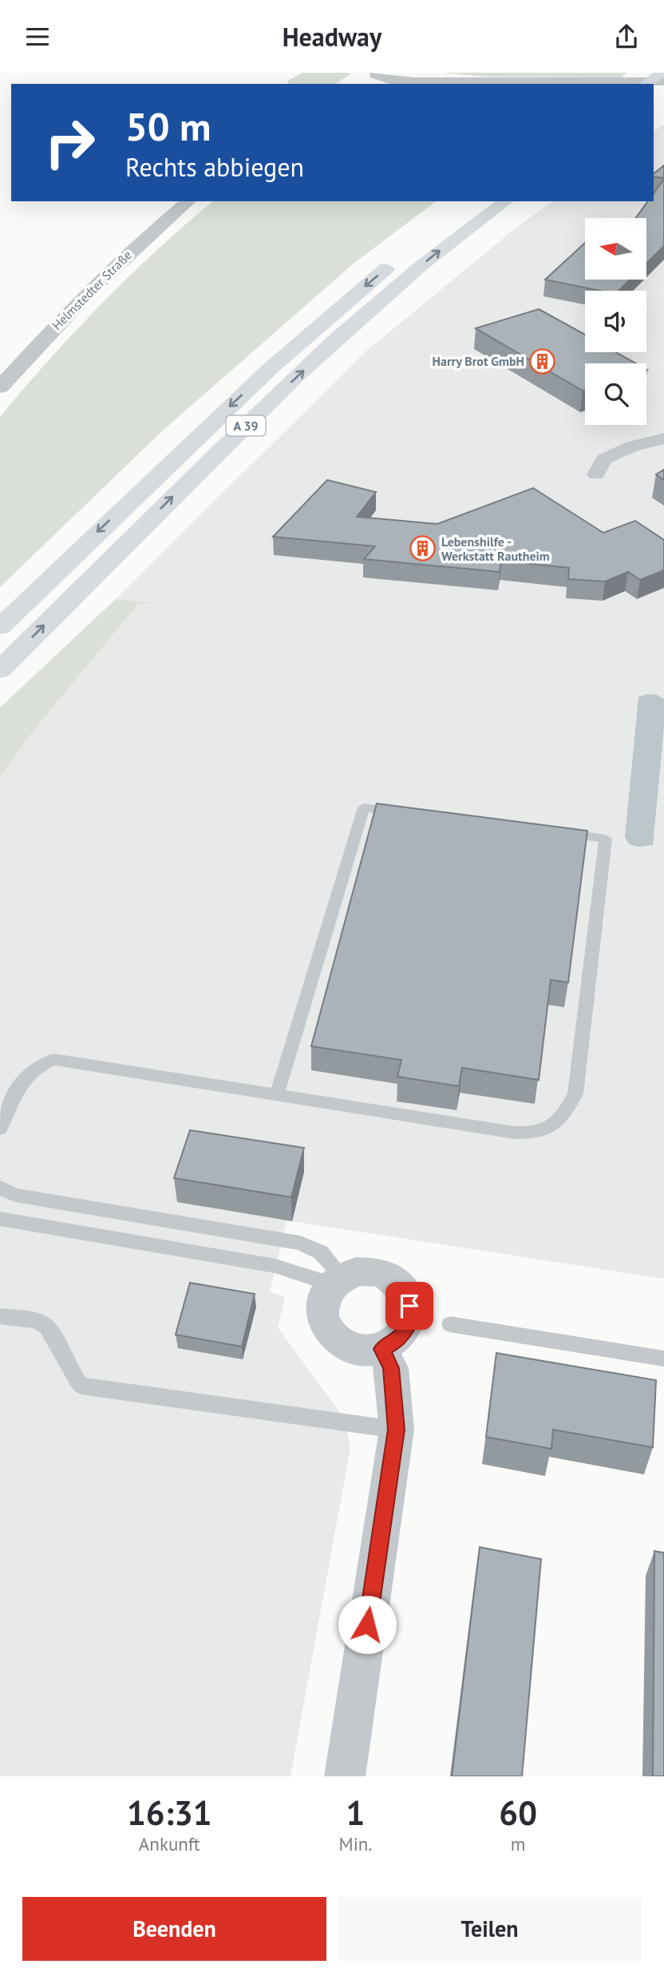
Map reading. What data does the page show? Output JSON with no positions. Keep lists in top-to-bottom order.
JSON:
{
  "streets": {
    "highway": ["A 39"],
    "street": ["Helmstedter Straße"]
  },
  "places": {
    "building": ["Harry Brot GmbH", "Lebenshilfe - Werkstatt Rautheim"]
  },
  "north": "left",
  "page": {
    "header": "Headway",
    "turn": ["50 m", "Rechts abbiegen"],
    "eta": [
      "16:31",
      "Ankunft",
      "1",
      "Min.",
      "60",
      "m"
    ],
    "buttons": ["Beenden", "Teilen"]
  }
}
